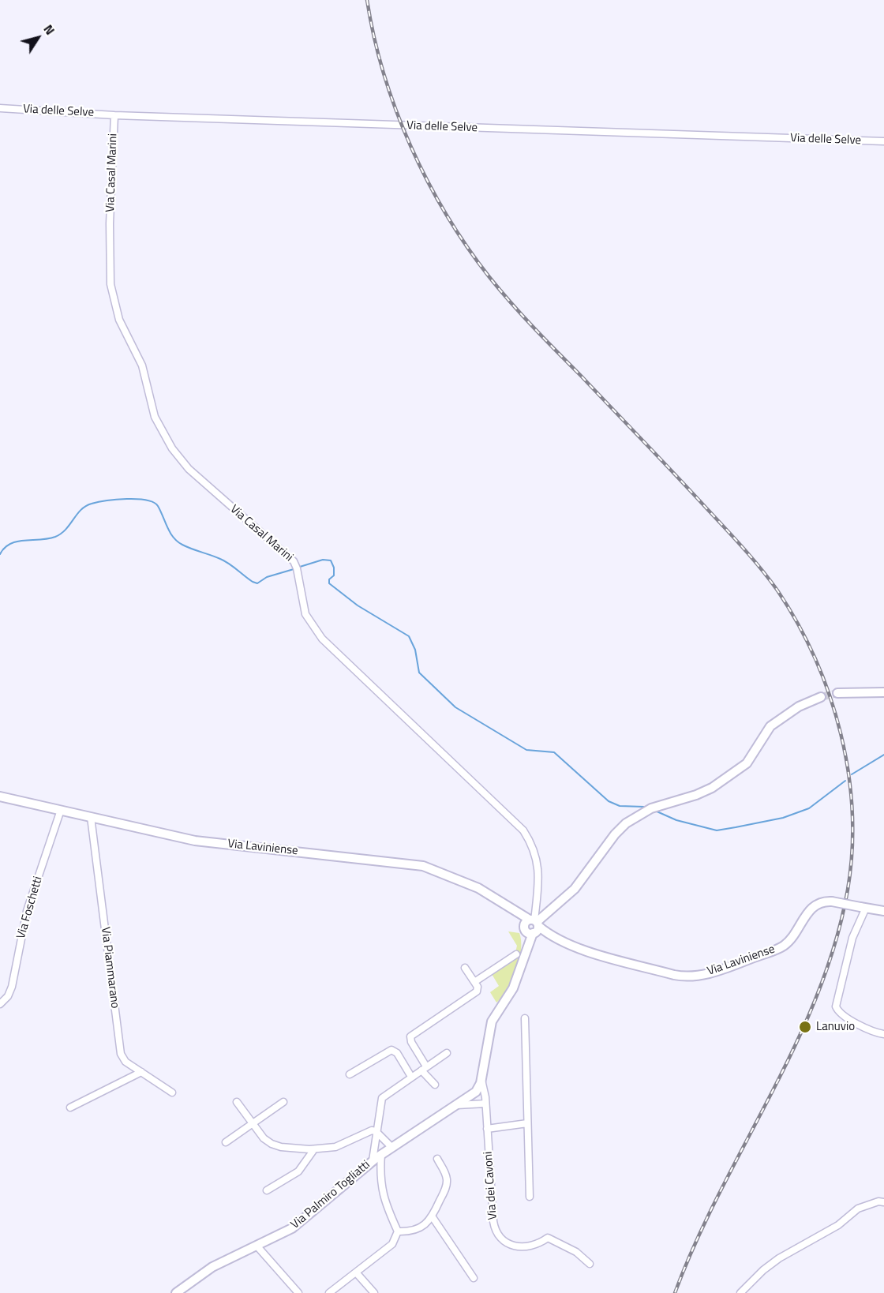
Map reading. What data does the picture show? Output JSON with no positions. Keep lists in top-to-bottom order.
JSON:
{
  "streets": {
    "street": [
      "Via delle Selve",
      "Via Casal Marini",
      "Via Laviniense",
      "Via Foschetti",
      "Via Piammarano",
      "Via dei Cavoni",
      "Via Palmiro Togliatti"
    ]
  },
  "crossings": [
    ["Via delle Selve", "Via Casal Marini"],
    ["Via Casal Marini", "Via Laviniense"],
    ["Via Casal Marini", "Via Palmiro Togliatti"],
    ["Via Laviniense", "Via Foschetti"],
    ["Via Laviniense", "Via Piammarano"],
    ["Via Laviniense", "Via Palmiro Togliatti"],
    ["Via dei Cavoni", "Via Palmiro Togliatti"]
  ],
  "places": ["Lanuvio"],
  "north": "top right"
}
